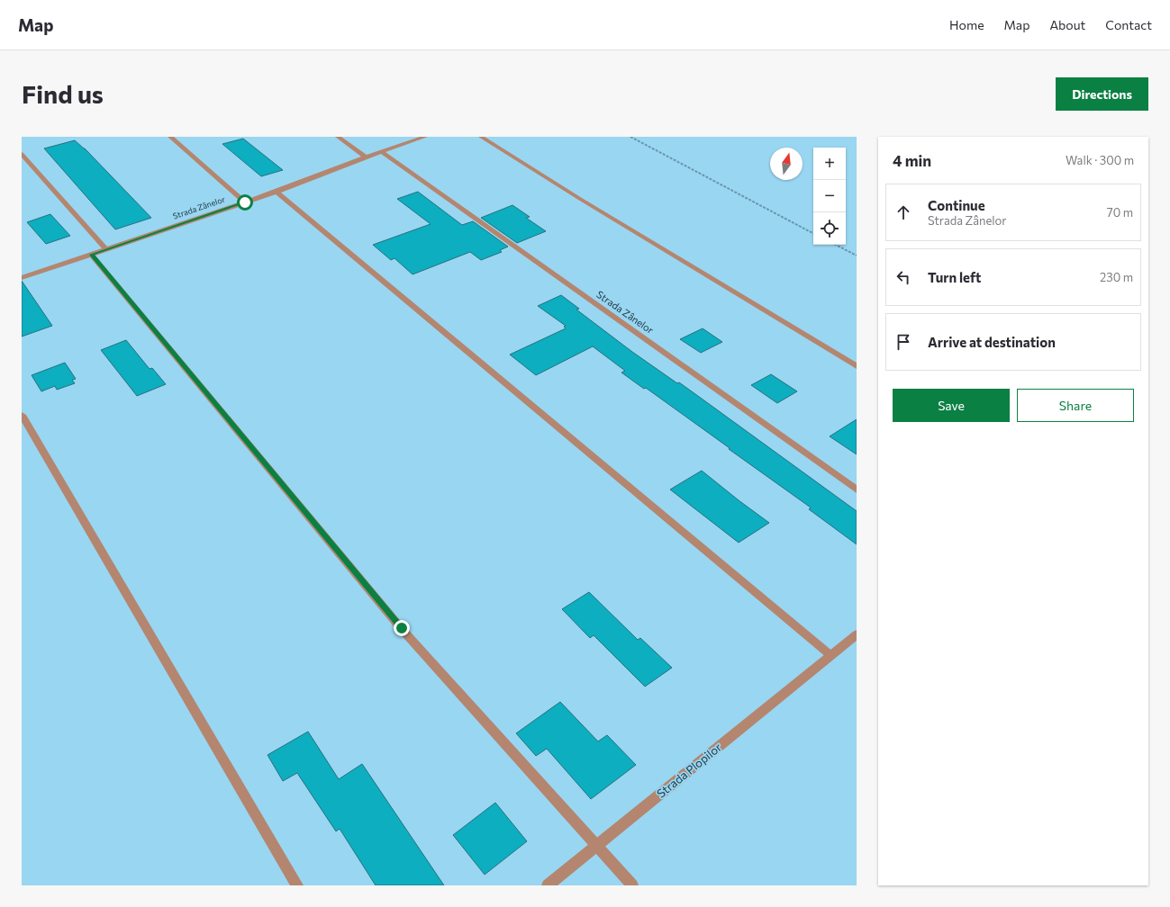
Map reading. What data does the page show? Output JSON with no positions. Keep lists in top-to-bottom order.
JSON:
{
  "streets": {
    "street": ["Strada Zânelor", "Strada Plopilor"]
  },
  "north": "top",
  "page": {
    "header": "Map",
    "nav": [
      "Home",
      "Map",
      "About",
      "Contact"
    ],
    "buttons": [
      "Directions",
      ["Save", "Share"]
    ],
    "title": "Find us",
    "heading": ["4 min", "Walk · 300 m"],
    "map_buttons": ["+", "−"],
    "list": [
      ["Continue", "Strada Zânelor", "70 m"],
      ["Turn left", "230 m"],
      "Arrive at destination"
    ]
  }
}
